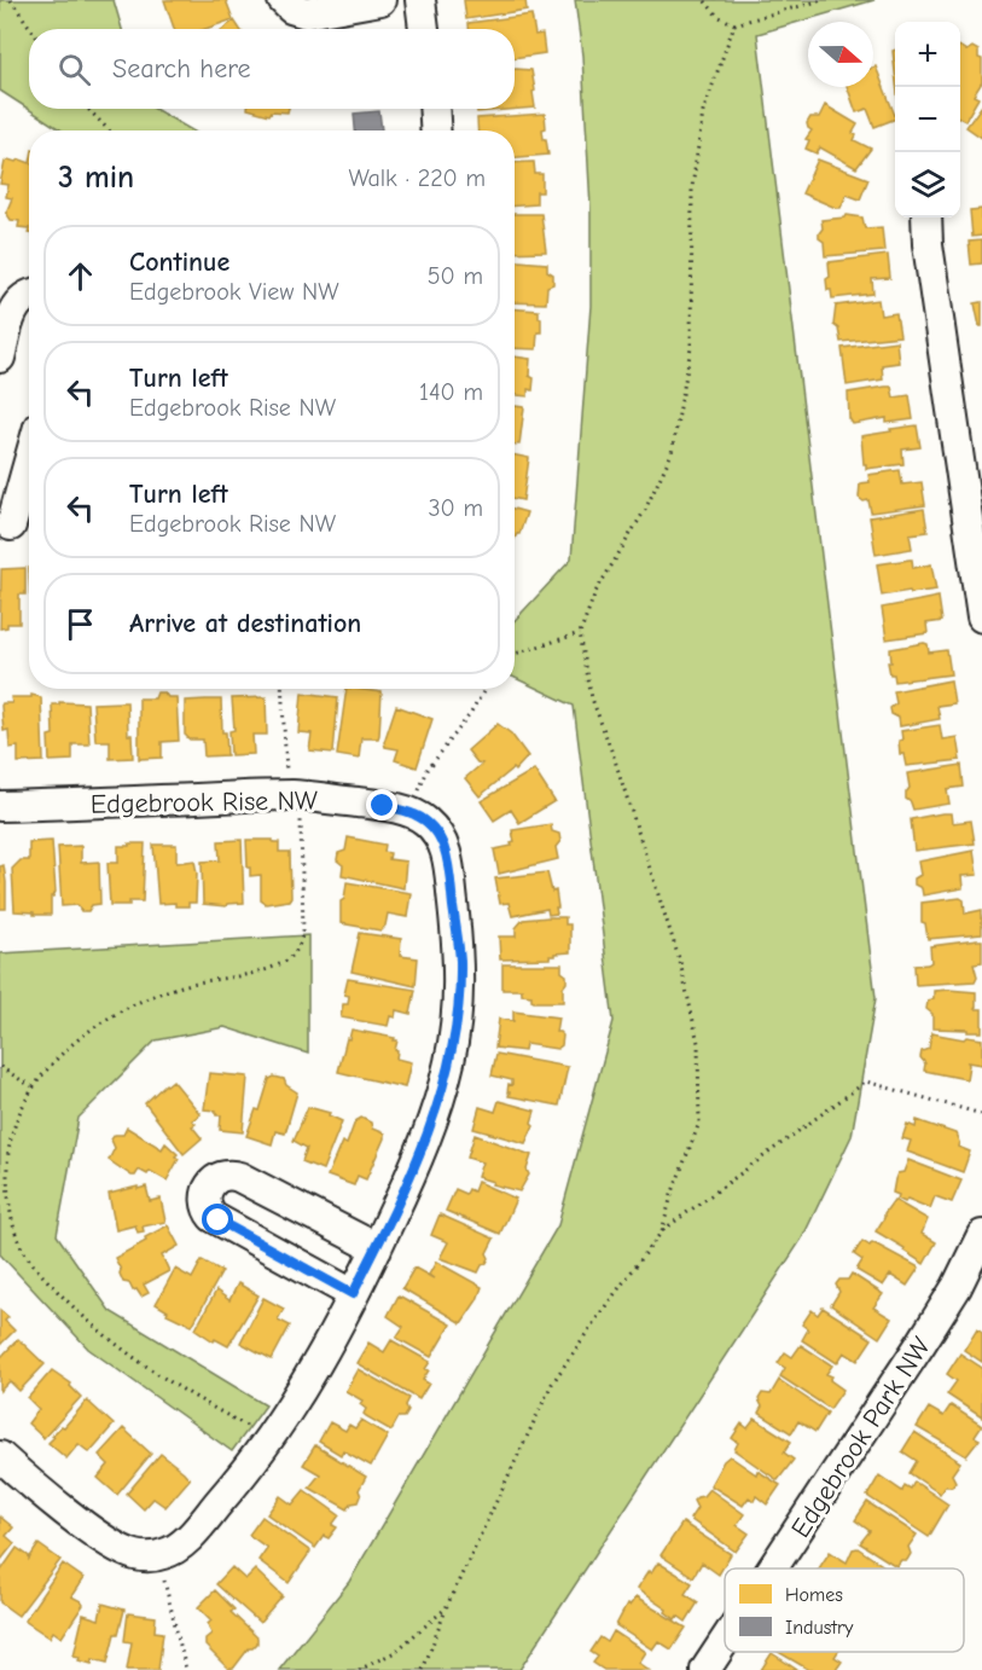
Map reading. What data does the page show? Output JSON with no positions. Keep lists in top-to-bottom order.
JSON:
{
  "streets": {
    "street": ["Edgebrook Rise NW", "Edgebrook Park NW"]
  },
  "legend": ["Homes", "Industry"],
  "north": "right",
  "page": {
    "map_buttons": ["+", "−"],
    "search": "Search here",
    "heading": ["3 min", "Walk · 220 m"],
    "list": [
      ["Continue", "Edgebrook View NW", "50 m"],
      ["Turn left", "Edgebrook Rise NW", "140 m"],
      ["Turn left", "Edgebrook Rise NW", "30 m"],
      "Arrive at destination"
    ]
  }
}
